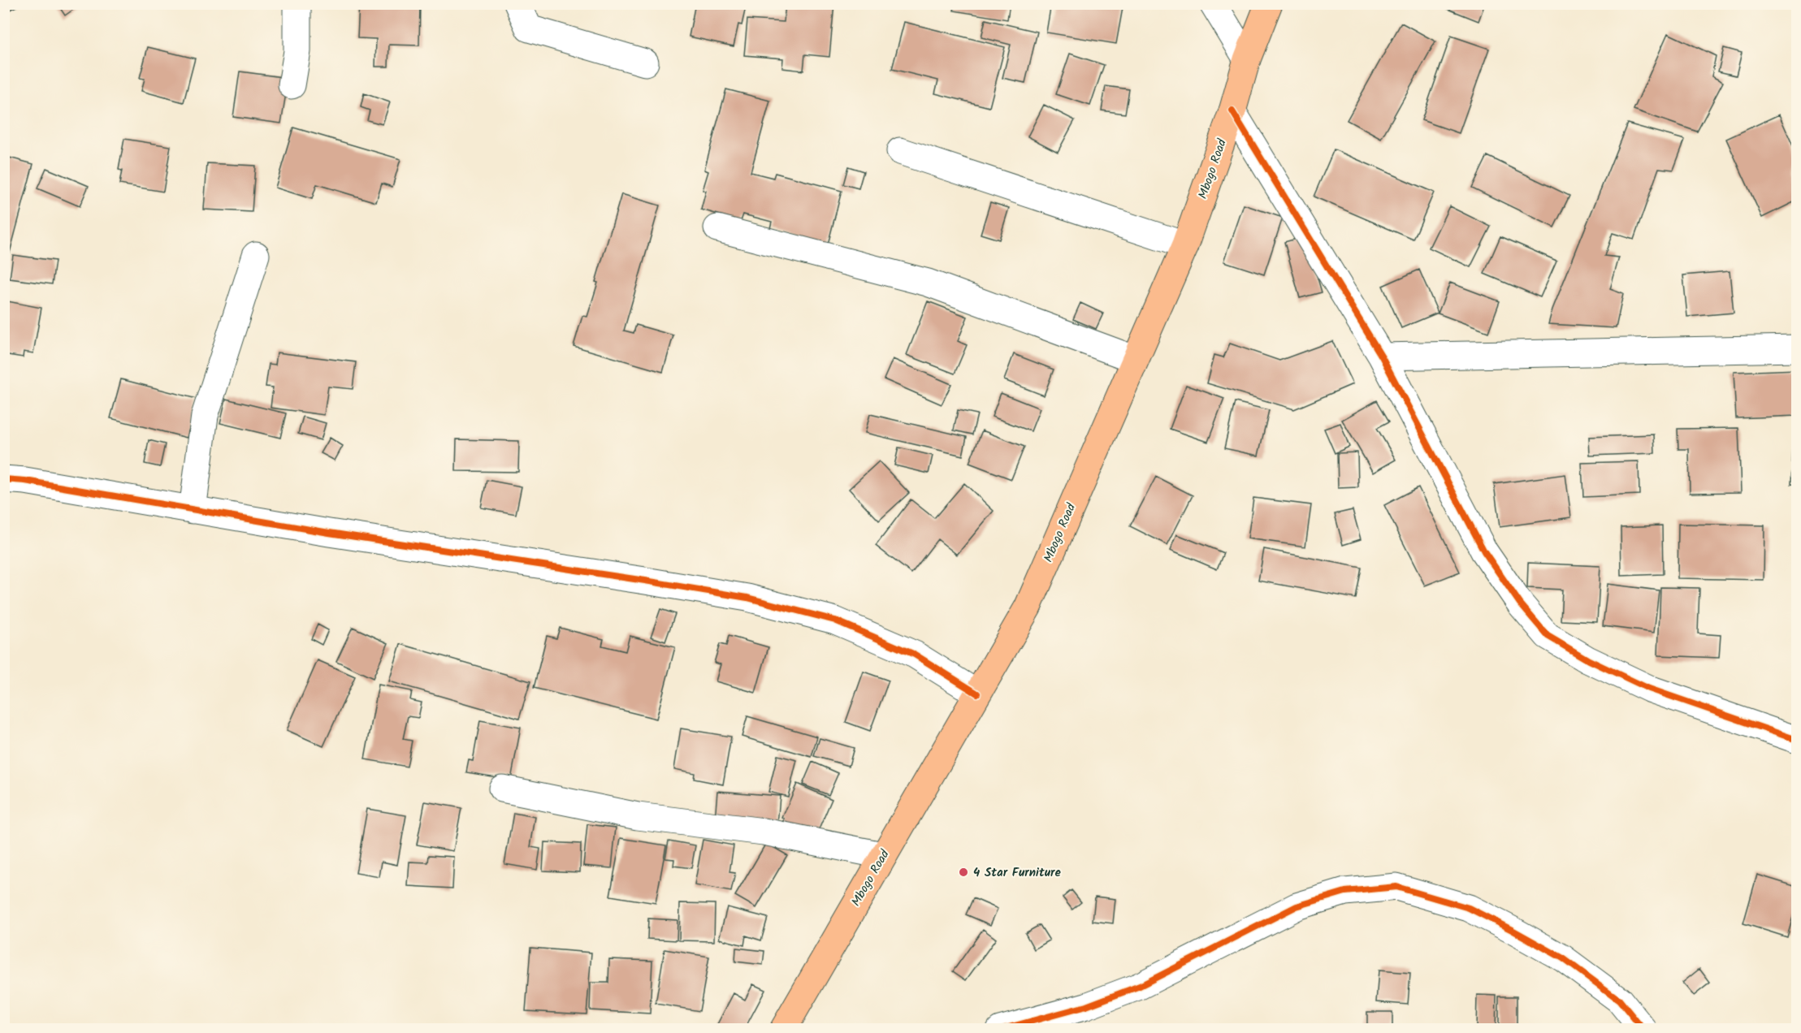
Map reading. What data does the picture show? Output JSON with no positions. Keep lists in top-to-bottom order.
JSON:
{
  "streets": {
    "main road": ["Mbogo Road"]
  },
  "places": ["4 Star Furniture"]
}
